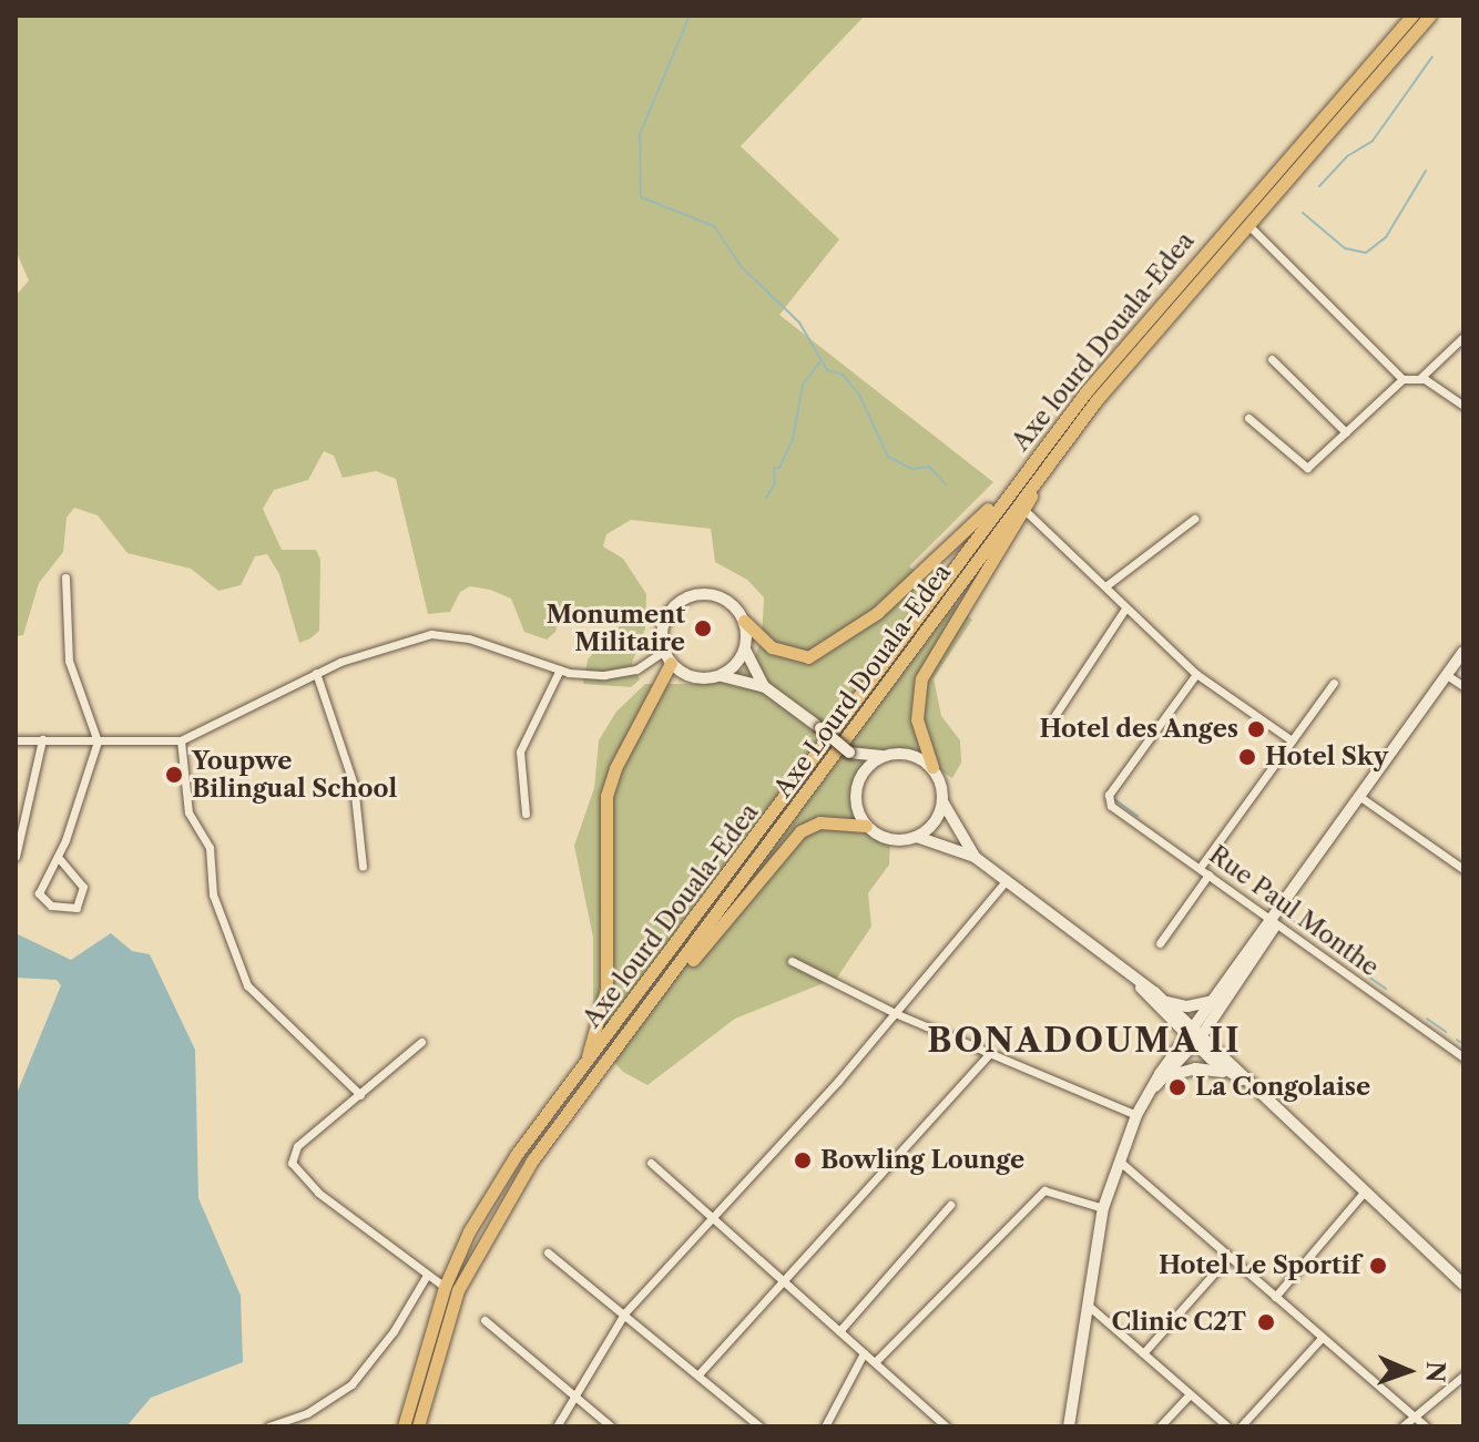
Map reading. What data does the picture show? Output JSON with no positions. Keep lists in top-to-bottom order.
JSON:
{
  "streets": {
    "highway": ["Axe lourd Douala-Edea", "Axe Lourd Douala-Edea"],
    "street": ["Rue Paul Monthe"]
  },
  "districts": ["BONADOUMA II"],
  "places": [
    "Monument Militaire",
    "Hotel des Anges",
    "Hotel Sky",
    "Youpwe Bilingual School",
    "La Congolaise",
    "Bowling Lounge",
    "Hotel Le Sportif",
    "Clinic C2T"
  ],
  "north": "right"
}
